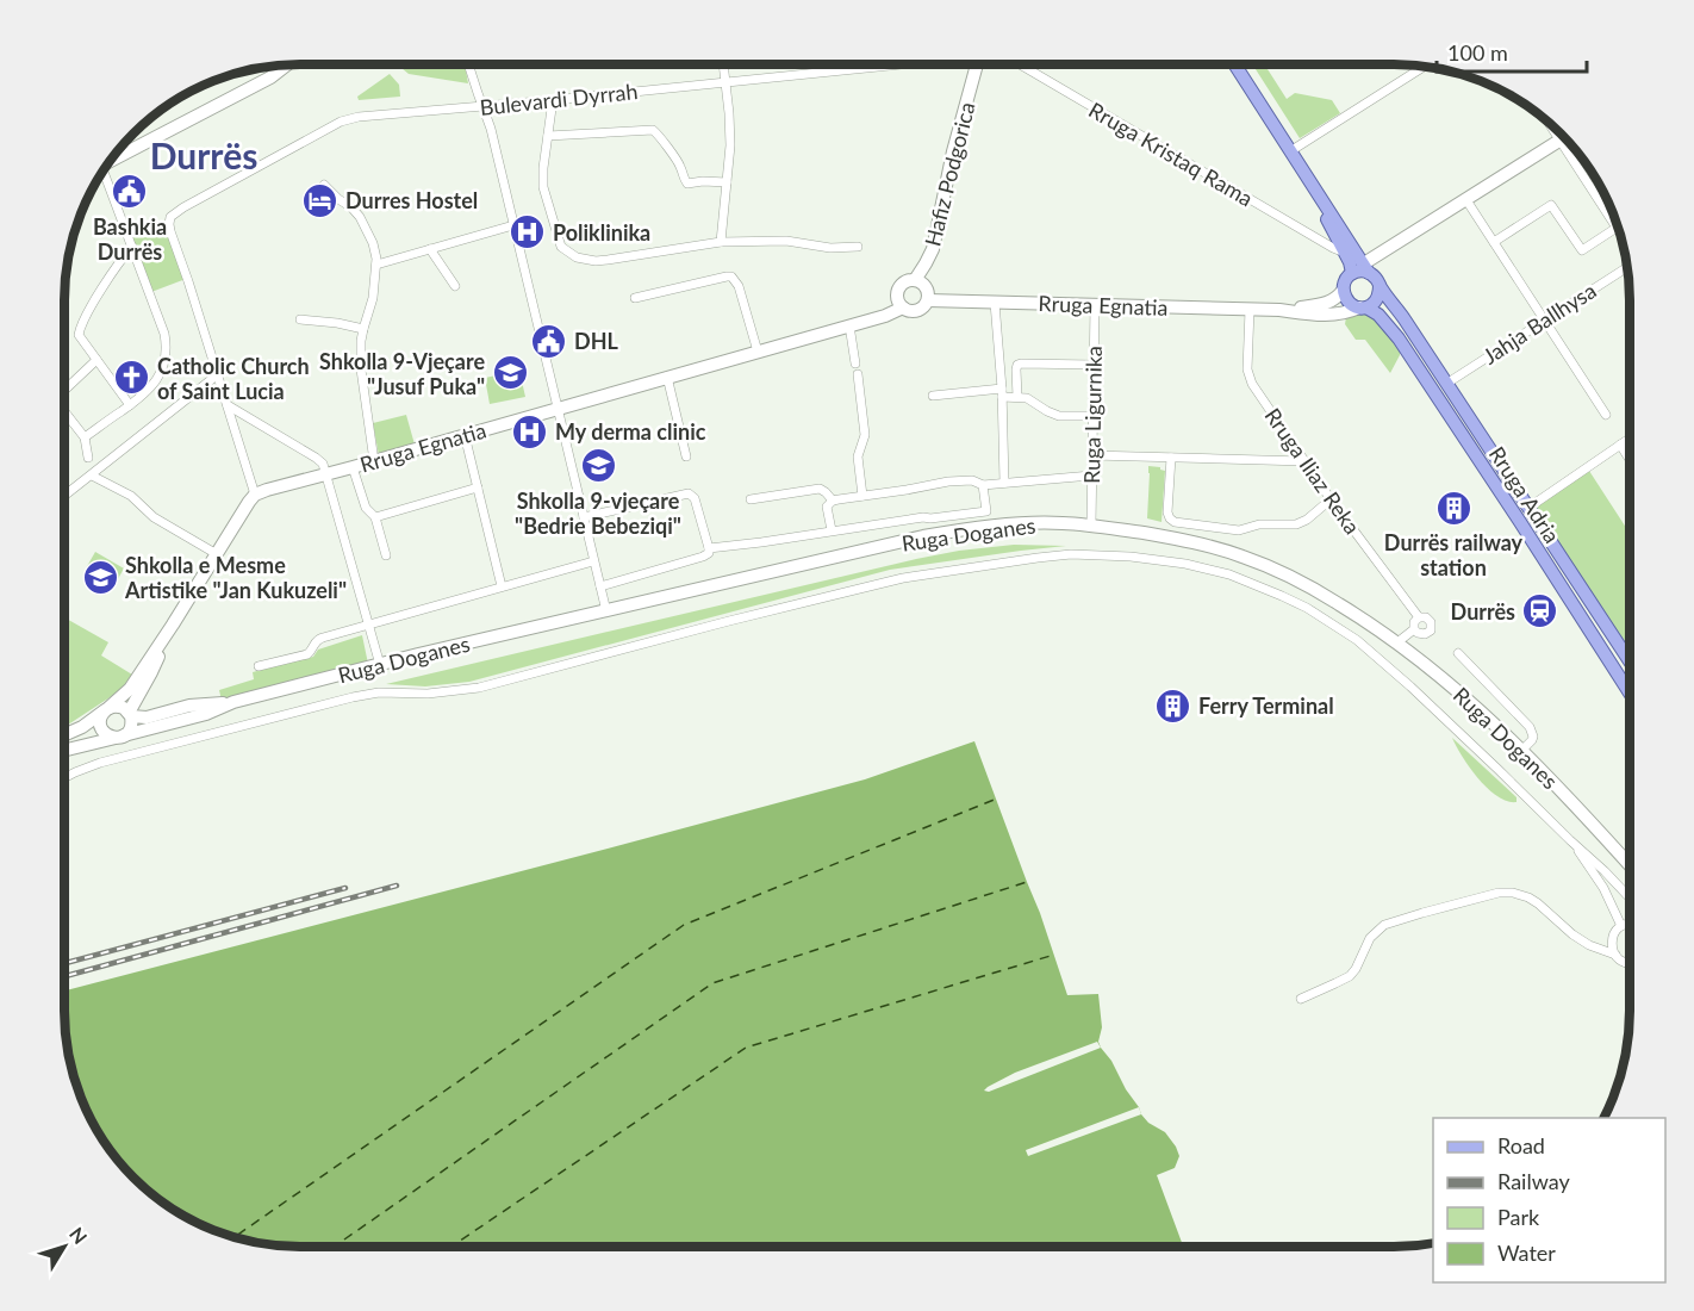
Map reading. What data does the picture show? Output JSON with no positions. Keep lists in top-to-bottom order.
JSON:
{
  "streets": {
    "main road": [
      "Hafiz Podgorica",
      "Rruga Egnatia",
      "Rruga Adria",
      "Ruga Doganes"
    ],
    "street": [
      "Bulevardi Dyrrah",
      "Rruga Kristaq Rama",
      "Jahja Ballhysa",
      "Ruga Ligurnika",
      "Rruga Iliaz Reka"
    ]
  },
  "crossings": [
    ["Hafiz Podgorica", "Rruga Egnatia"],
    ["Rruga Egnatia", "Ruga Ligurnika"],
    ["Rruga Egnatia", "Rruga Iliaz Reka"],
    ["Rruga Egnatia", "Rruga Adria"],
    ["Jahja Ballhysa", "Rruga Adria"],
    ["Ruga Ligurnika", "Ruga Doganes"]
  ],
  "districts": ["Durrës"],
  "places": {
    "public building": ["Bashkia Durrës", "DHL"],
    "hotel": ["Durres Hostel"],
    "hospital": ["Poliklinika", "My derma clinic"],
    "school or university": ["Shkolla 9-Vjeçare \"Jusuf Puka\"", "Shkolla 9-vjeçare \"Bedrie Bebeziqi\"", "Shkolla e Mesme Artistike \"Jan Kukuzeli\""],
    "church": ["Catholic Church of Saint Lucia"],
    "building": ["Durrës railway station", "Ferry Terminal"],
    "station": ["Durrës"]
  },
  "legend": [
    "Road",
    "Railway",
    "Park",
    "Water"
  ],
  "scale_bar": "100 m",
  "north": "top right"
}
